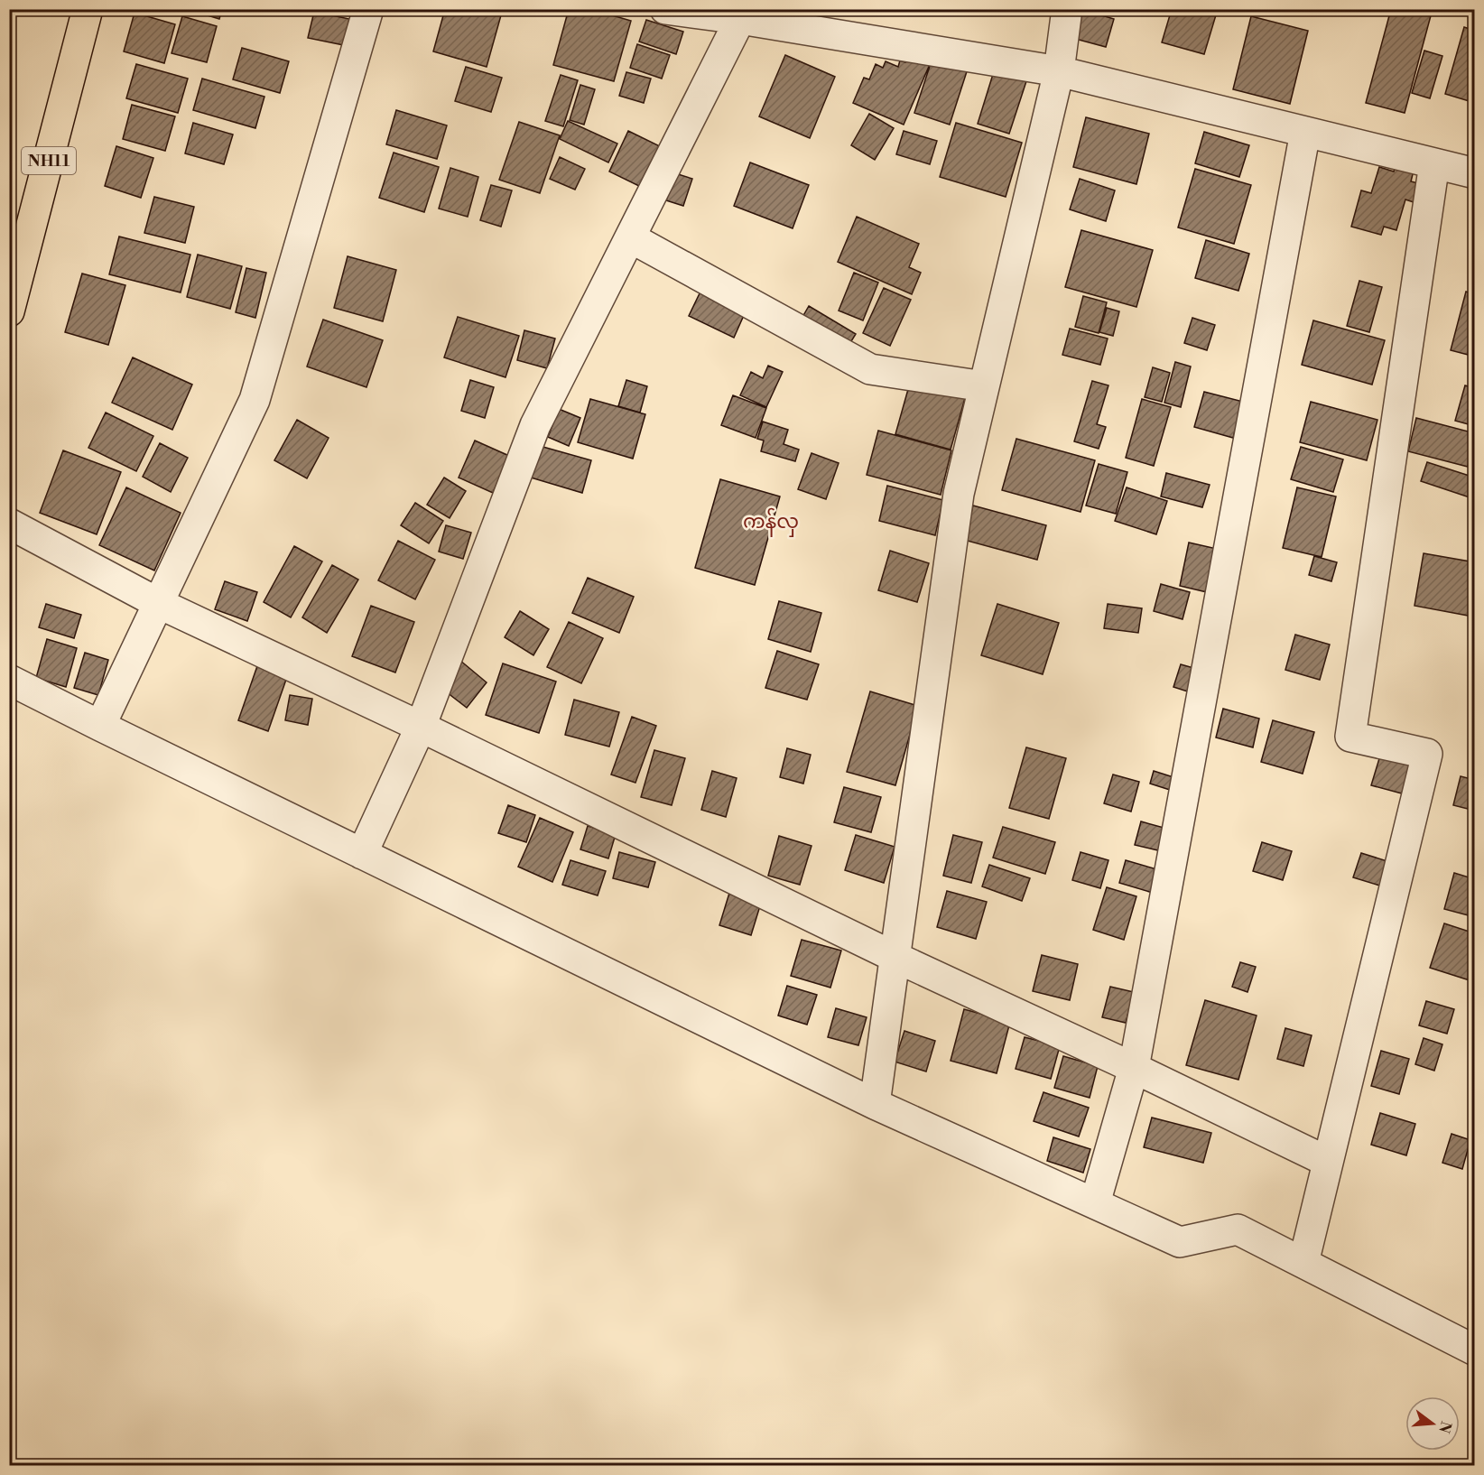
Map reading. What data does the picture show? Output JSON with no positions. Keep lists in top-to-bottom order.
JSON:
{
  "streets": {
    "highway": ["NH11"]
  },
  "districts": ["ကန်လှ"],
  "north": "right"
}
